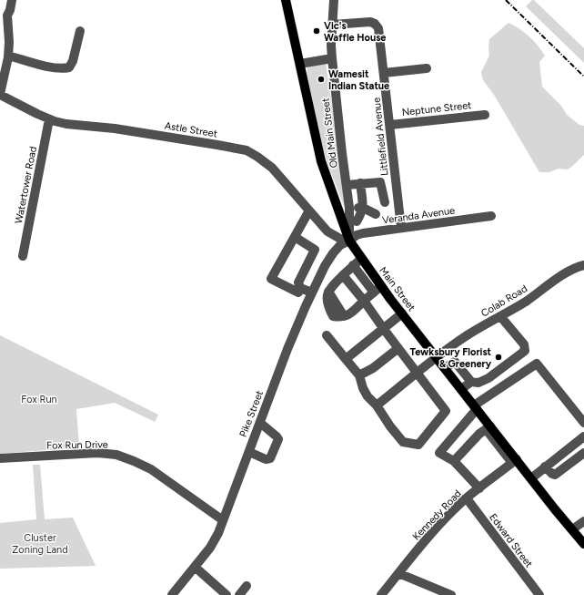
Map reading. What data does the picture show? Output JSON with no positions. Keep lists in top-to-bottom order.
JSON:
{
  "streets": {
    "main road": ["Main Street"],
    "street": [
      "Neptune Street",
      "Astle Street",
      "Old Main Street",
      "Littlefield Avenue",
      "Watertower Road",
      "Veranda Avenue",
      "Colab Road",
      "Pike Street",
      "Fox Run Drive",
      "Kennedy Road",
      "Edward Street"
    ]
  },
  "crossings": [
    ["Neptune Street", "Littlefield Avenue"],
    ["Astle Street", "Old Main Street"],
    ["Astle Street", "Watertower Road"],
    ["Astle Street", "Veranda Avenue"],
    ["Astle Street", "Main Street"],
    ["Astle Street", "Pike Street"],
    ["Old Main Street", "Littlefield Avenue"],
    ["Old Main Street", "Veranda Avenue"],
    ["Old Main Street", "Main Street"],
    ["Old Main Street", "Pike Street"],
    ["Littlefield Avenue", "Veranda Avenue"],
    ["Veranda Avenue", "Main Street"],
    ["Veranda Avenue", "Pike Street"],
    ["Main Street", "Colab Road"],
    ["Main Street", "Pike Street"],
    ["Main Street", "Kennedy Road"],
    ["Pike Street", "Fox Run Drive"],
    ["Kennedy Road", "Edward Street"]
  ],
  "parks": ["Fox Run", "Cluster Zoning Land"],
  "places": ["Vic's Waffle House", "Wamesit Indian Statue", "Tewksbury Florist & Greenery"]
}
